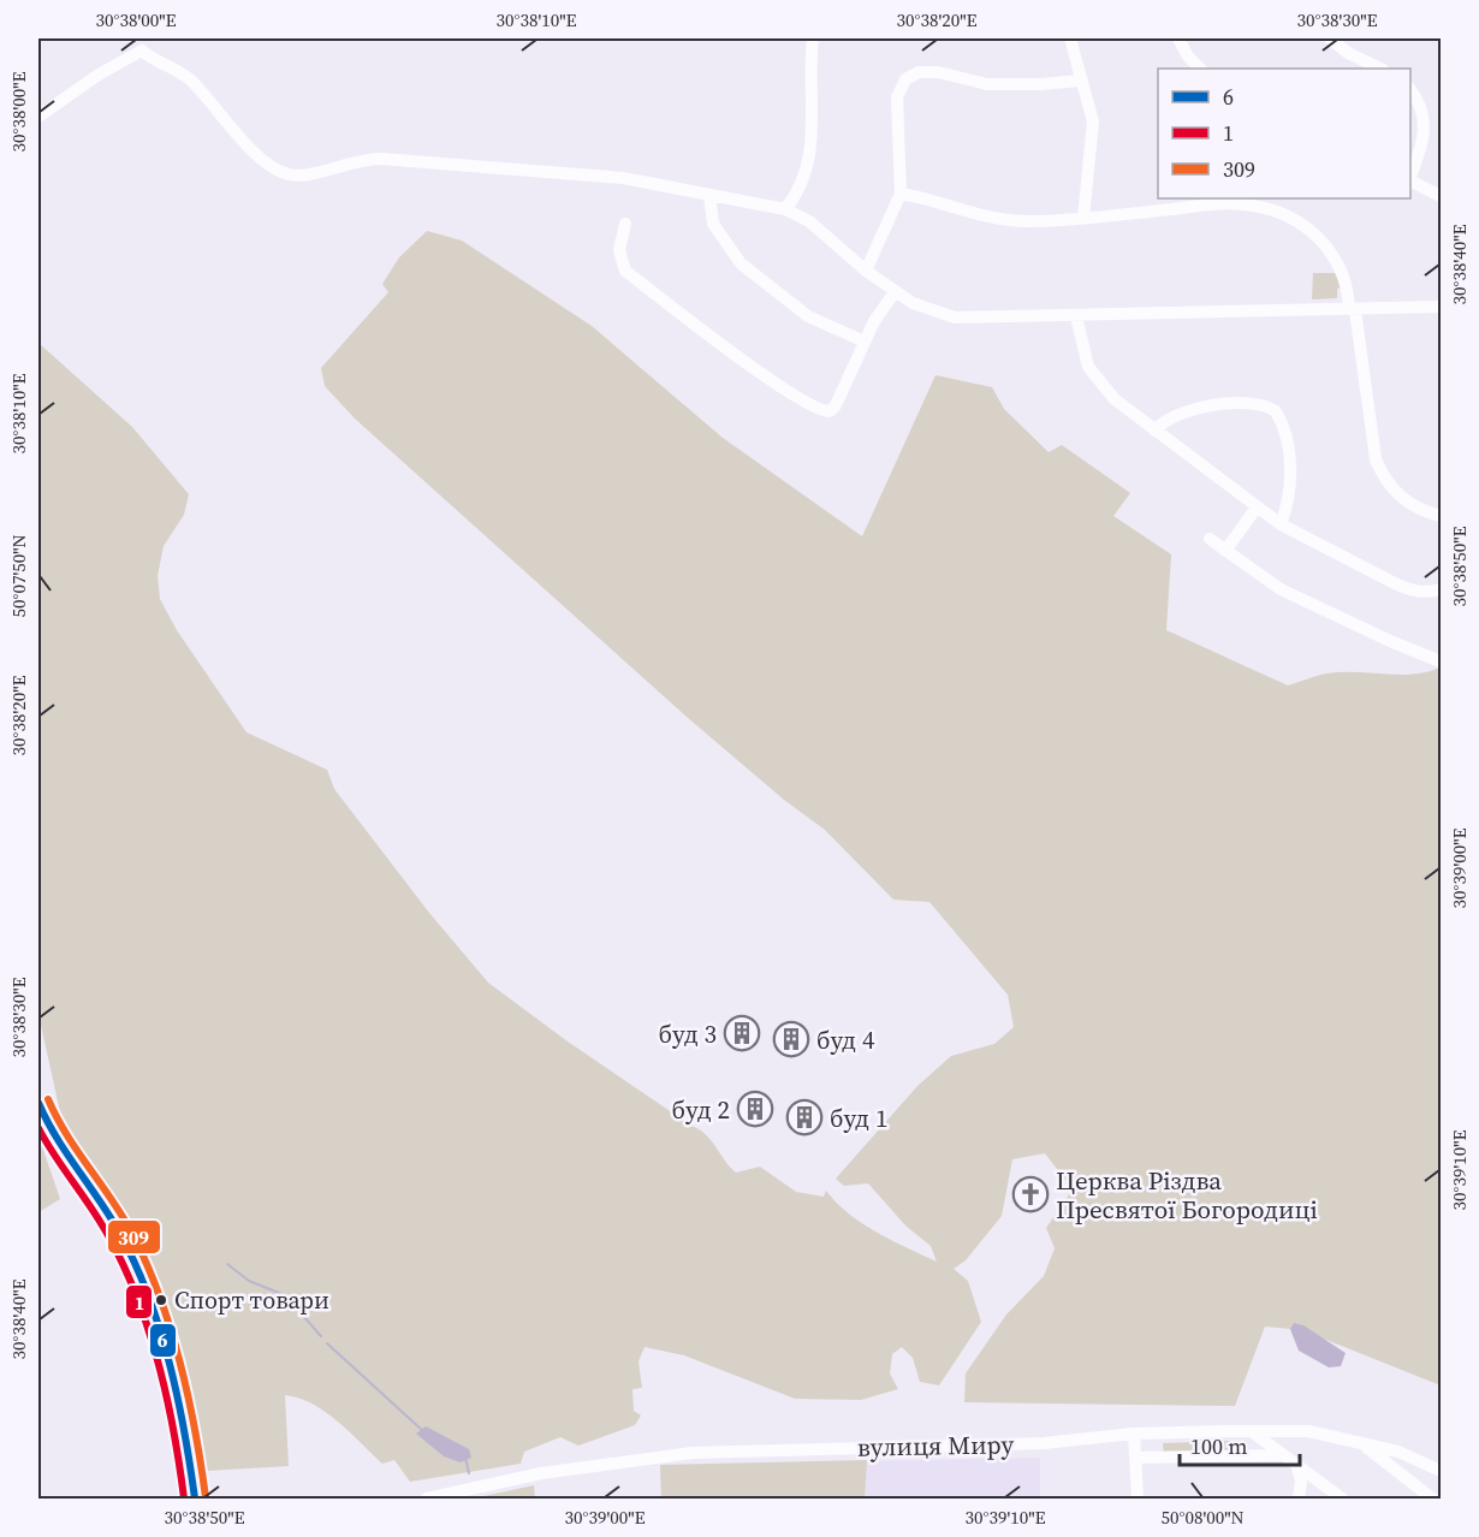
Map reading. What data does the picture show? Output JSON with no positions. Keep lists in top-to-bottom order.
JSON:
{
  "streets": {
    "street": ["вулиця Миру"]
  },
  "places": {
    "building": [
      "буд 3",
      "буд 4",
      "буд 2",
      "буд 1"
    ],
    "church": ["Церква Різдва Пресвятої Богородиці"],
    "other": ["Спорт товари"]
  },
  "lines": ["transit line 309", "transit line 6", "transit line 1"],
  "legend": ["6", "1", "309"],
  "scale_bar": "100 m",
  "coordinates": [
    "30°38'00\"E",
    "30°38'10\"E",
    "30°38'20\"E",
    "30°38'30\"E",
    "30°38'40\"E",
    "30°38'50\"E",
    "50°07'50\"N",
    "30°39'00\"E",
    "30°39'10\"E",
    "50°08'00\"N"
  ]
}
